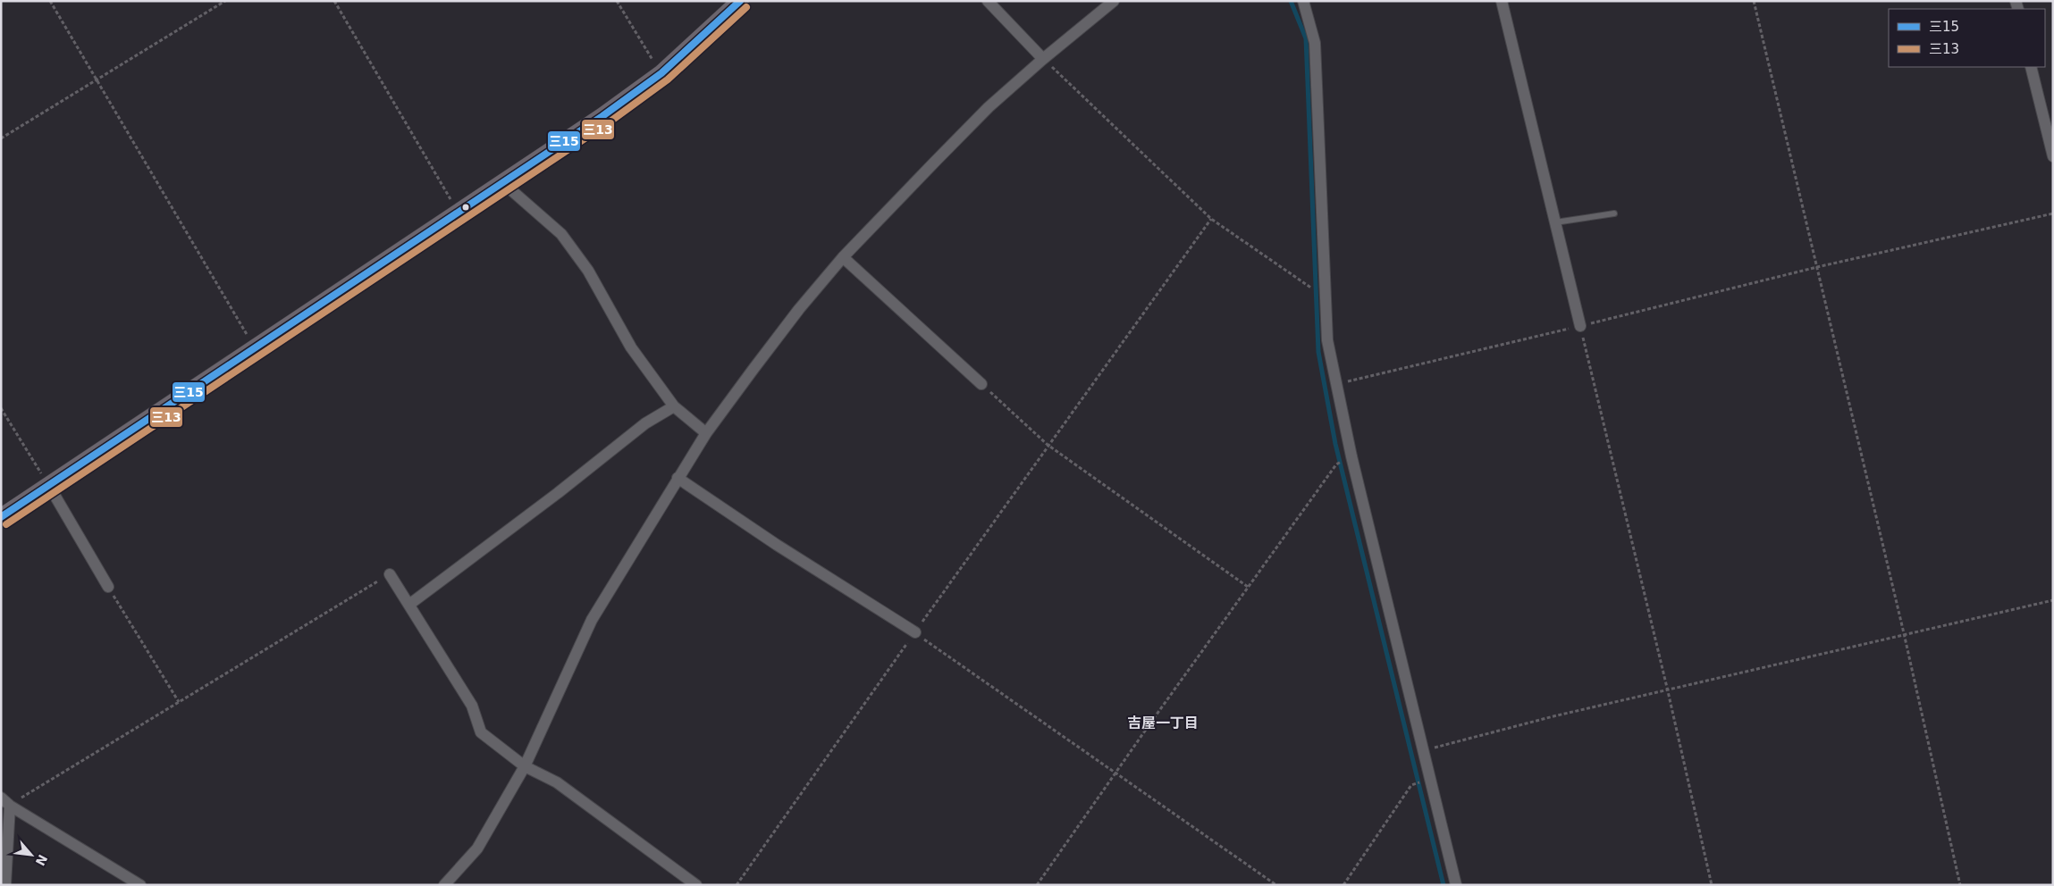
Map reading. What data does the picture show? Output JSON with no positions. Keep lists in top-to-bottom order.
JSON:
{
  "districts": ["吉屋一丁目"],
  "lines": ["transit line 三15", "transit line 三13"],
  "legend": ["三15", "三13"],
  "north": "bottom right"
}
